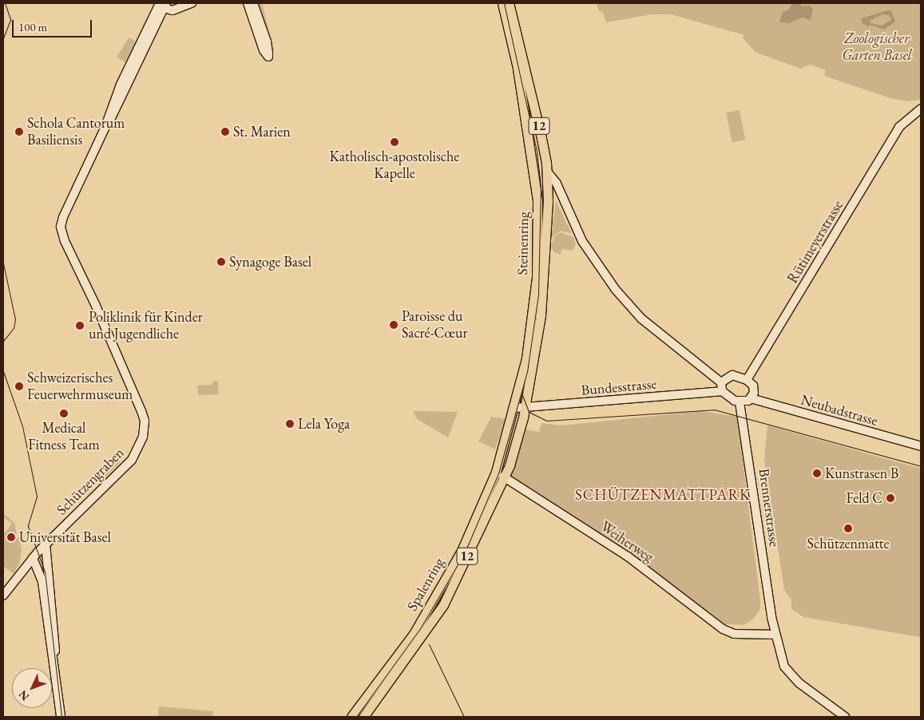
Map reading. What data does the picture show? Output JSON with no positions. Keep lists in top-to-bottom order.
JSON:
{
  "streets": {
    "main road": [
      "12",
      "Rütimeyerstrasse",
      "Steinenring",
      "Bundesstrasse",
      "Neubadstrasse",
      "Schützengraben",
      "Brennerstrasse",
      "Weiherweg",
      "Spalenring"
    ]
  },
  "crossings": [
    ["12", "Steinenring"],
    ["Rütimeyerstrasse", "Bundesstrasse"],
    ["Rütimeyerstrasse", "Neubadstrasse"],
    ["Rütimeyerstrasse", "Brennerstrasse"],
    ["Steinenring", "Bundesstrasse"],
    ["Steinenring", "Spalenring"],
    ["Bundesstrasse", "Neubadstrasse"],
    ["Bundesstrasse", "Brennerstrasse"],
    ["Bundesstrasse", "Spalenring"],
    ["Neubadstrasse", "Brennerstrasse"],
    ["Brennerstrasse", "Weiherweg"],
    ["Weiherweg", "Spalenring"]
  ],
  "districts": ["SCHÜTZENMATTPARK"],
  "parks": ["Zoologischer Garten Basel"],
  "places": [
    "Schola Cantorum Basiliensis",
    "St. Marien",
    "Katholisch-apostolische Kapelle",
    "Synagoge Basel",
    "Paroisse du Sacré-Cœur",
    "Poliklinik für Kinder und Jugendliche",
    "Schweizerisches Feuerwehrmuseum",
    "Medical Fitness Team",
    "Lela Yoga",
    "Kunstrasen B",
    "Feld C",
    "Schützenmatte",
    "Universität Basel"
  ],
  "scale_bar": "100 m",
  "north": "bottom left"
}
